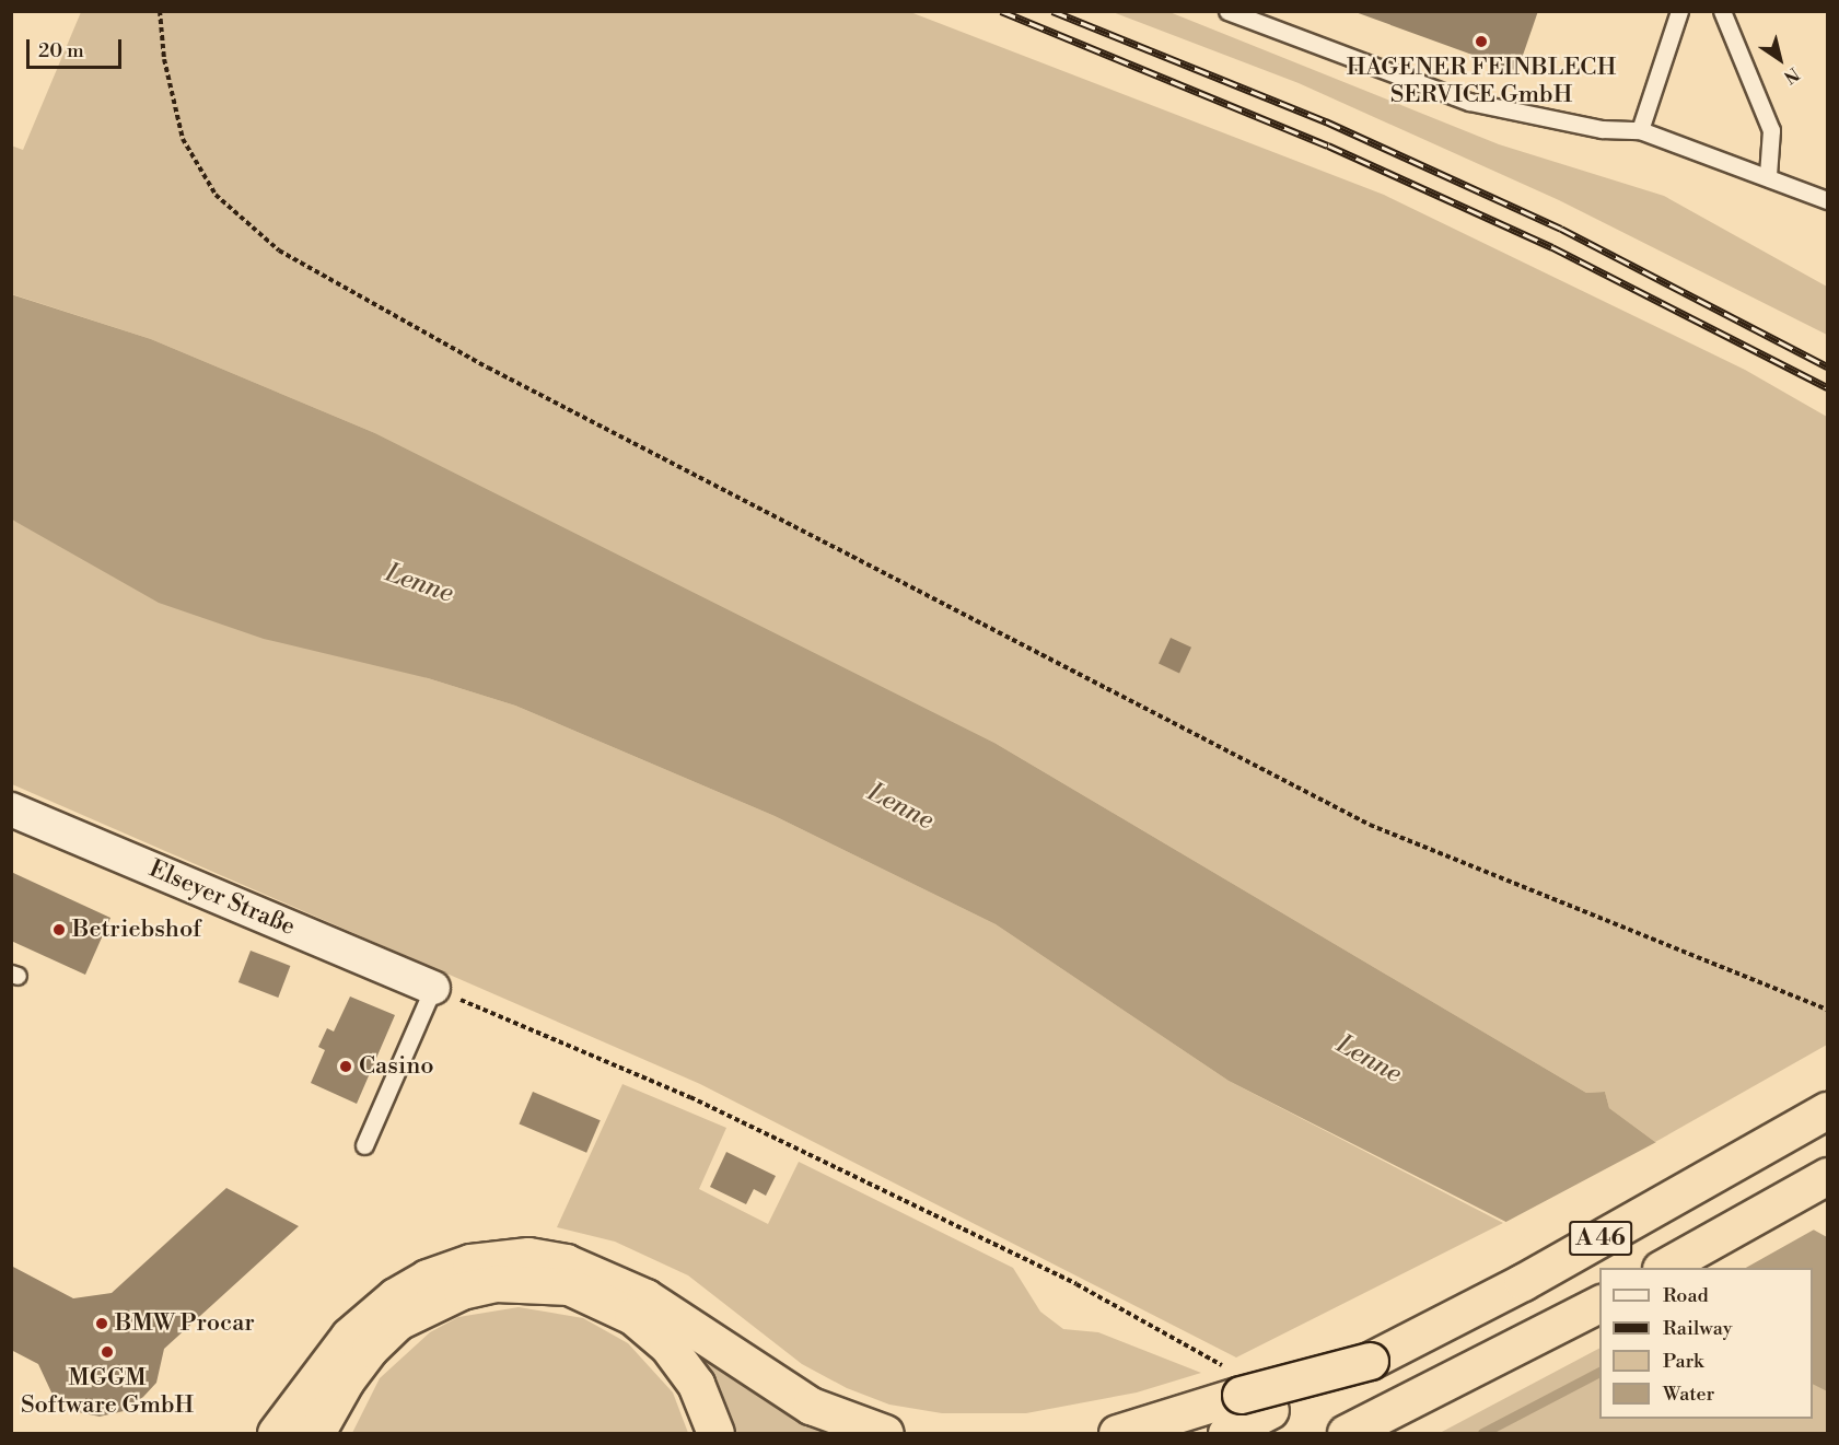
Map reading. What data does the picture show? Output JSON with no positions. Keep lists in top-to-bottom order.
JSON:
{
  "streets": {
    "highway": ["A 46"],
    "street": ["Elseyer Straße"]
  },
  "water": ["Lenne"],
  "places": [
    "HAGENER FEINBLECH SERVICE GmbH",
    "Betriebshof",
    "Casino",
    "BMW Procar",
    "MGGM Software GmbH"
  ],
  "legend": [
    "Road",
    "Railway",
    "Park",
    "Water"
  ],
  "scale_bar": "20 m",
  "north": "bottom right"
}
